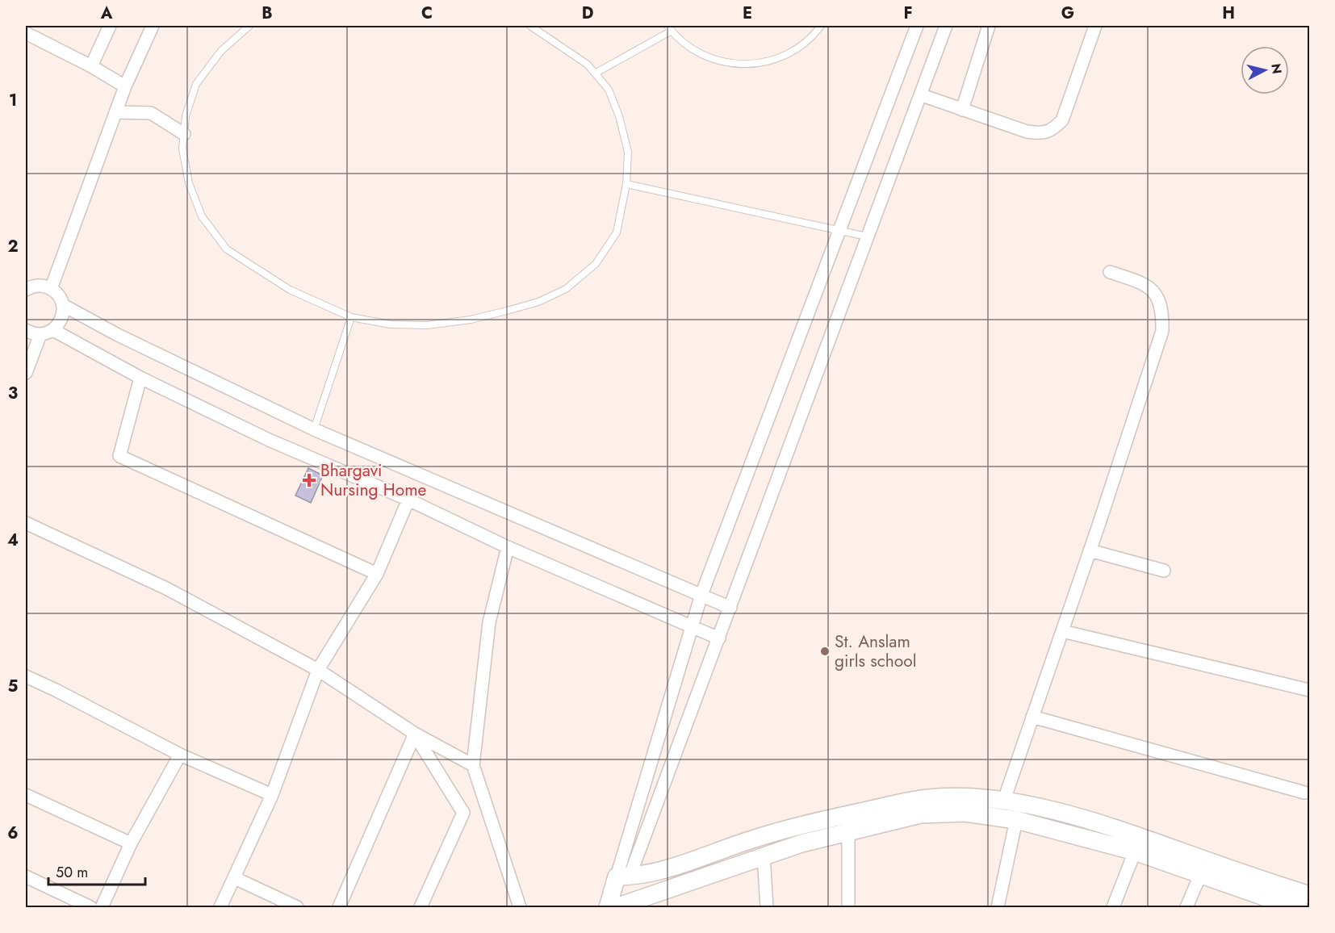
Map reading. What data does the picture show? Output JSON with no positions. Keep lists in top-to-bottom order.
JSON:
{
  "places": {
    "health": ["Bhargavi Nursing Home"],
    "other": ["St. Anslam girls school"]
  },
  "scale_bar": "50 m",
  "north": "right",
  "grid": {
    "columns": [
      "A",
      "B",
      "C",
      "D",
      "E",
      "F",
      "G",
      "H"
    ],
    "rows": [
      "1",
      "2",
      "3",
      "4",
      "5",
      "6"
    ]
  }
}
